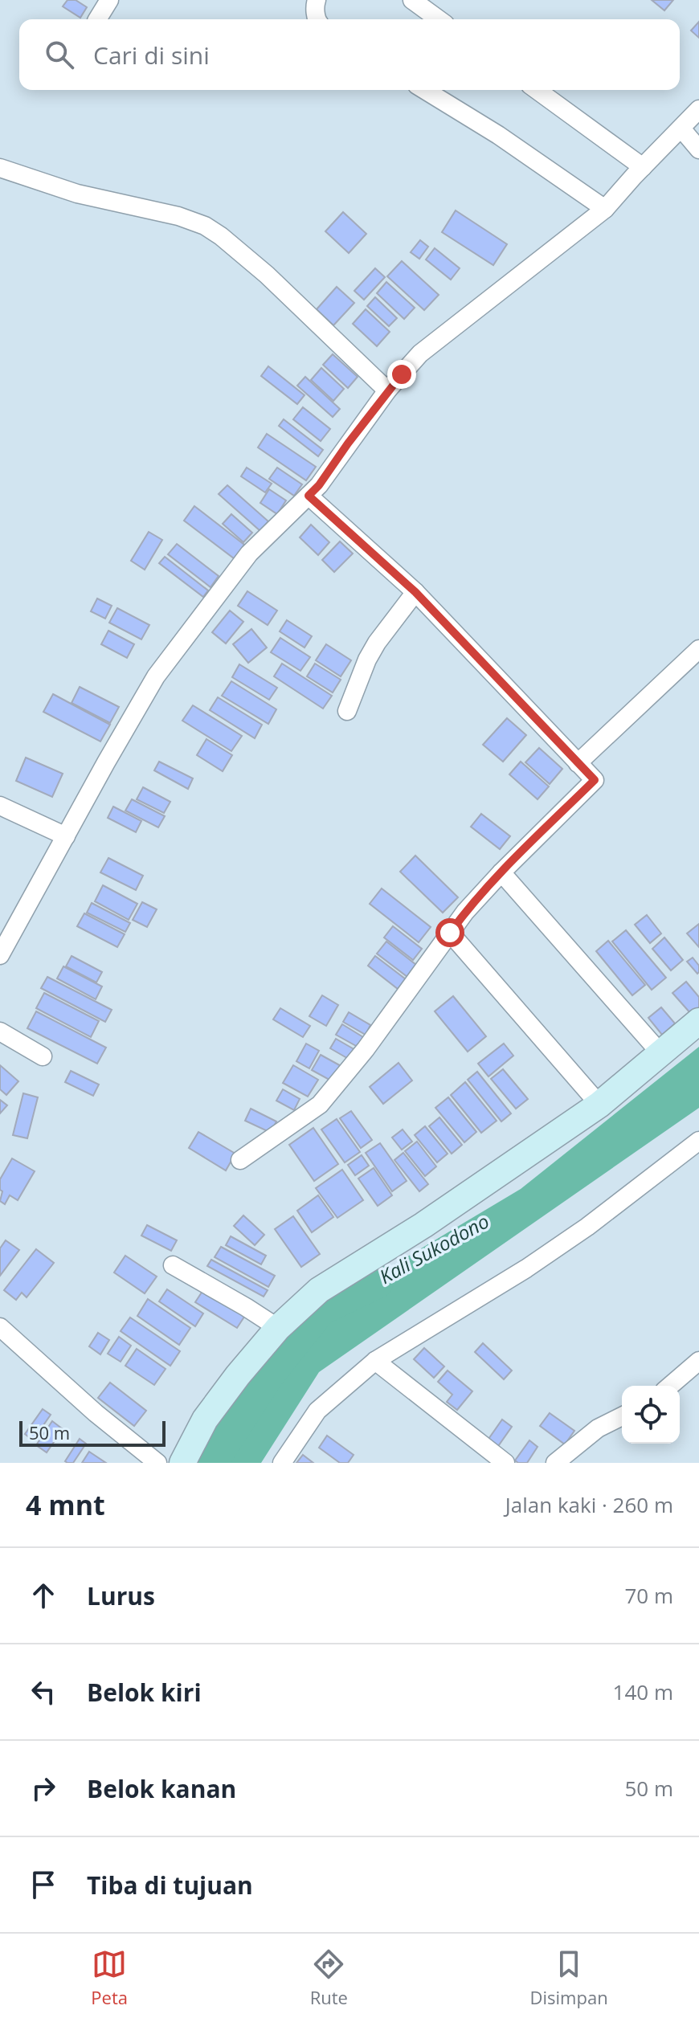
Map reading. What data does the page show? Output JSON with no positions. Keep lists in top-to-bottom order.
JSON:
{
  "water": ["Kali Sukodono"],
  "scale_bar": "50 m",
  "page": {
    "search": "Cari di sini",
    "scale": "50 m",
    "heading": ["4 mnt", "Jalan kaki · 260 m"],
    "list": [
      ["Lurus", "70 m"],
      ["Belok kiri", "140 m"],
      ["Belok kanan", "50 m"],
      "Tiba di tujuan"
    ],
    "nav": ["Peta", "Rute", "Disimpan"]
  }
}
